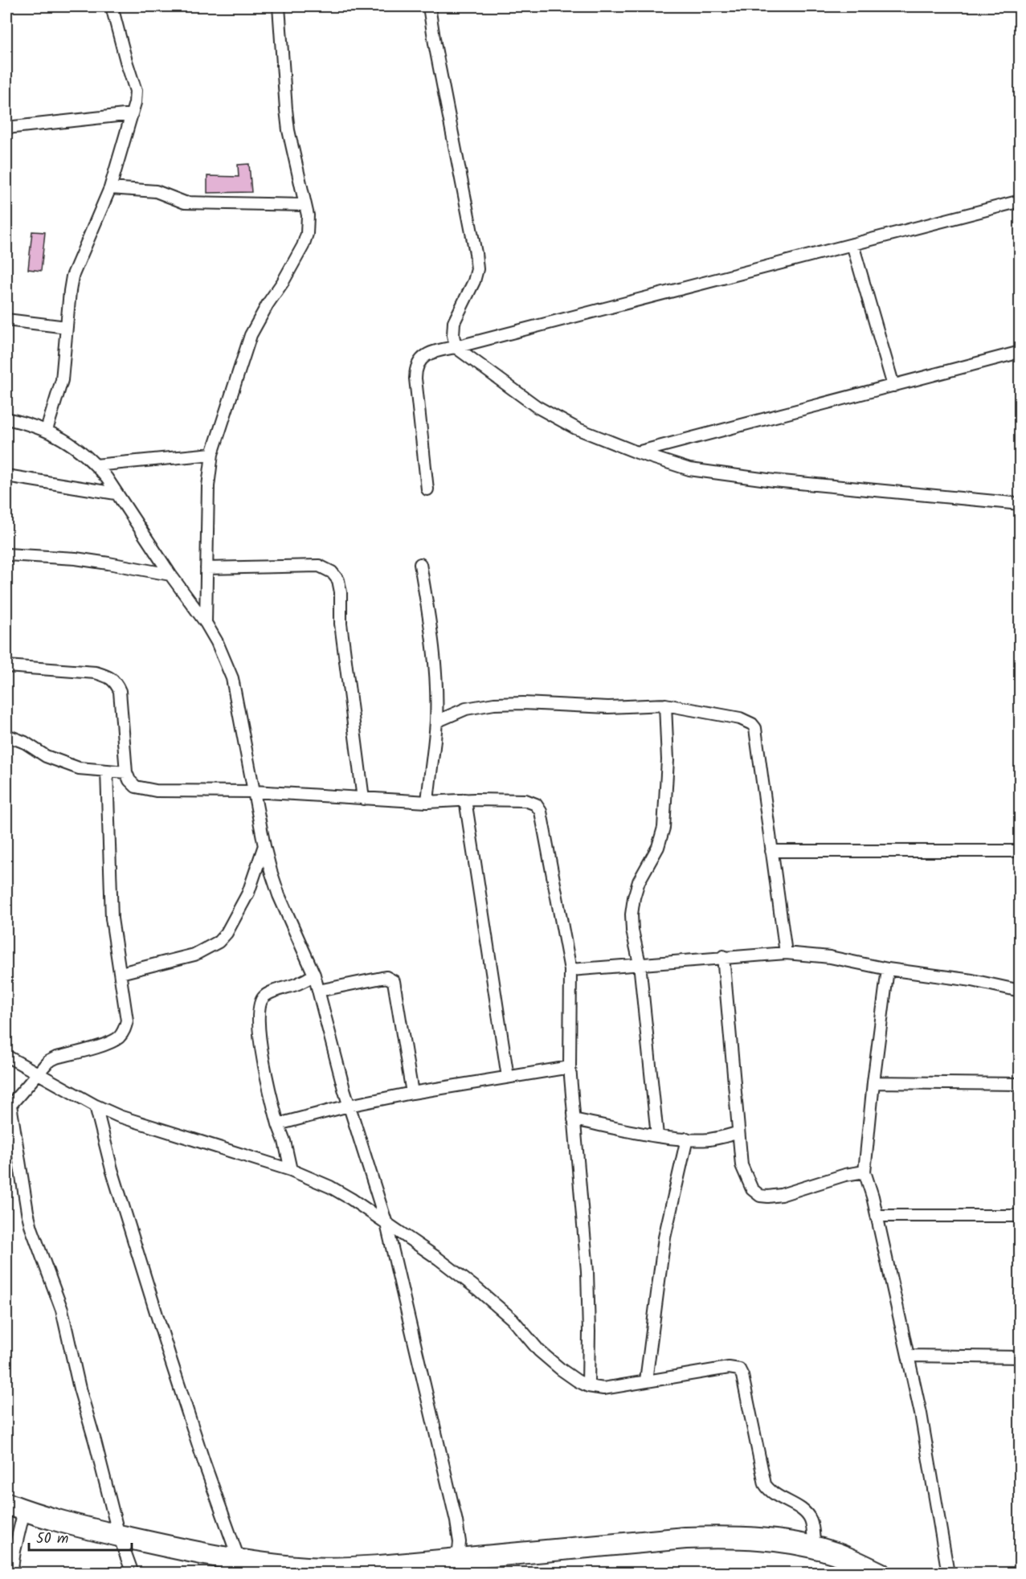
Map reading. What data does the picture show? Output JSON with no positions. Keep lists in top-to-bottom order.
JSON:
{
  "scale_bar": "50 m"
}
